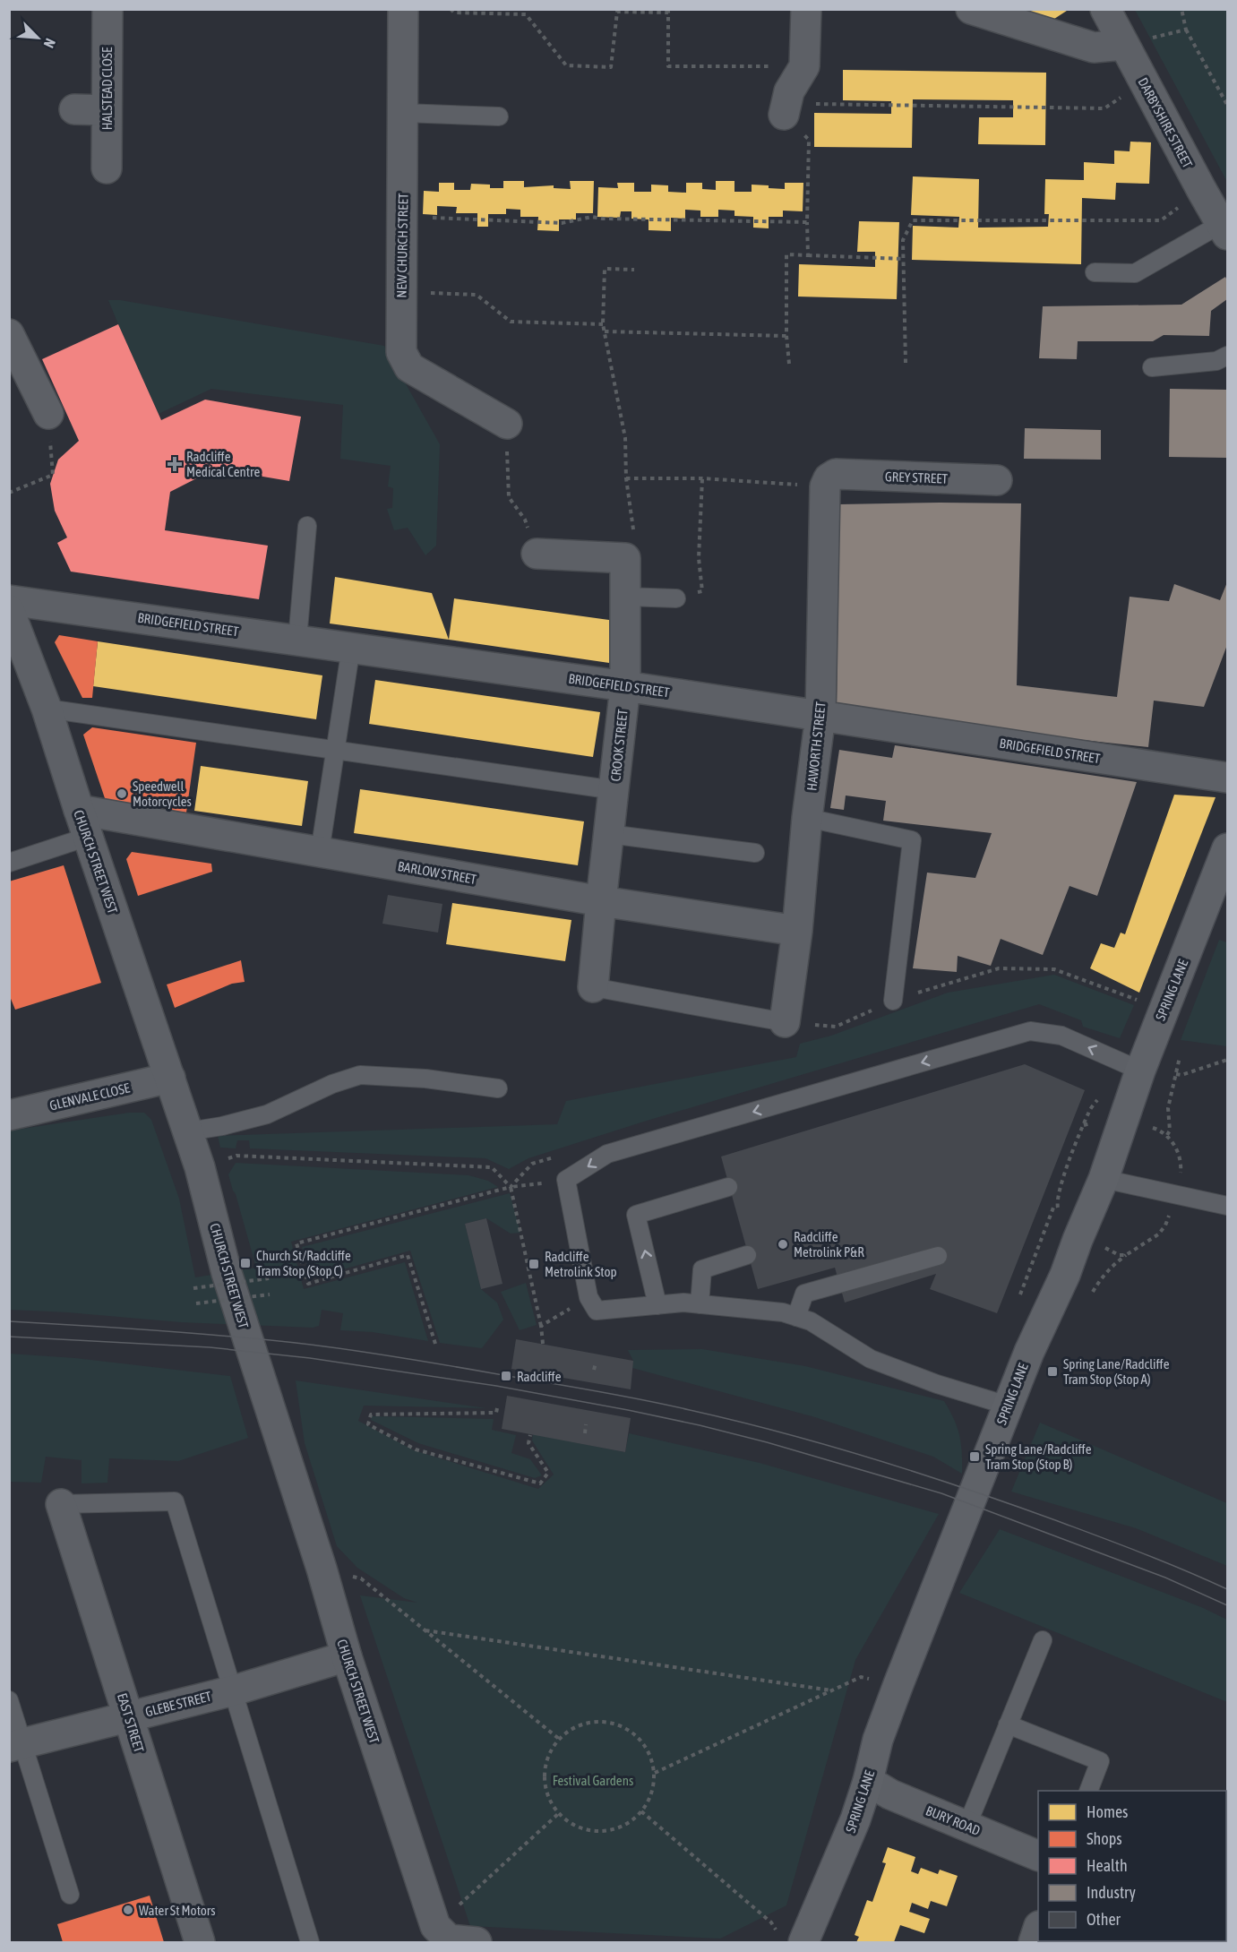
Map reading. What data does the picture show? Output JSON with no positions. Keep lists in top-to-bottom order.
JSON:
{
  "streets": {
    "main road": ["SPRING LANE"],
    "street": [
      "HALSTEAD CLOSE",
      "DARBYSHIRE STREET",
      "NEW CHURCH STREET",
      "GREY STREET",
      "BRIDGEFIELD STREET",
      "CROOK STREET",
      "HAWORTH STREET",
      "CHURCH STREET WEST",
      "BARLOW STREET",
      "GLENVALE CLOSE",
      "GLEBE STREET",
      "EAST STREET",
      "BURY ROAD"
    ]
  },
  "crossings": [
    ["GREY STREET", "HAWORTH STREET"],
    ["BRIDGEFIELD STREET", "CROOK STREET"],
    ["BRIDGEFIELD STREET", "HAWORTH STREET"],
    ["CROOK STREET", "BARLOW STREET"],
    ["HAWORTH STREET", "BARLOW STREET"],
    ["CHURCH STREET WEST", "BARLOW STREET"],
    ["CHURCH STREET WEST", "GLENVALE CLOSE"],
    ["CHURCH STREET WEST", "GLEBE STREET"],
    ["SPRING LANE", "BURY ROAD"],
    ["GLEBE STREET", "EAST STREET"]
  ],
  "parks": ["Festival Gardens"],
  "places": {
    "health": ["Radcliffe Medical Centre"],
    "other": ["Speedwell Motorcycles", "Radcliffe Metrolink P&R", "Water St Motors"],
    "transit": [
      "Church St/Radcliffe Tram Stop (Stop C)",
      "Radcliffe Metrolink Stop",
      "Spring Lane/Radcliffe Tram Stop (Stop A)",
      "Radcliffe",
      "Spring Lane/Radcliffe Tram Stop (Stop B)"
    ]
  },
  "legend": [
    "Homes",
    "Shops",
    "Health",
    "Industry",
    "Other"
  ],
  "north": "bottom right"
}
